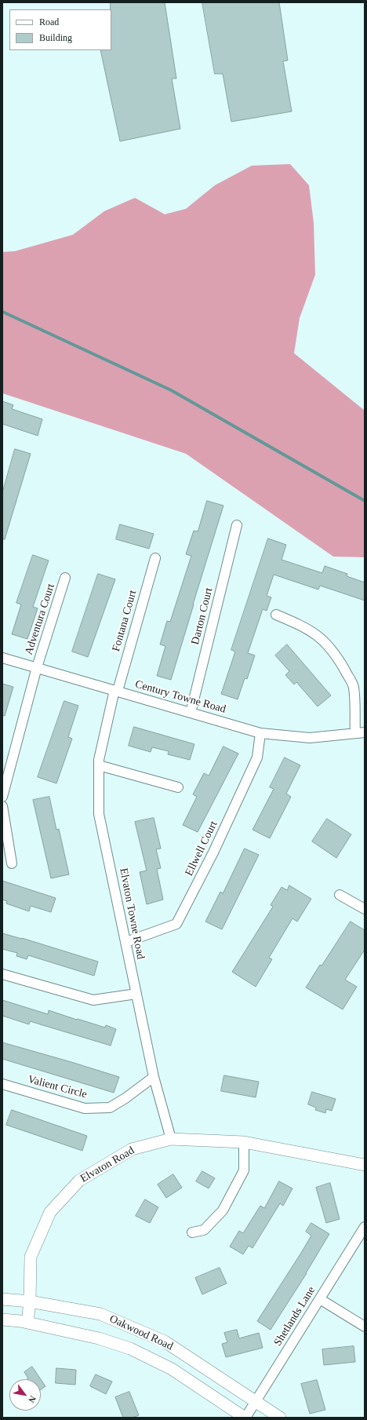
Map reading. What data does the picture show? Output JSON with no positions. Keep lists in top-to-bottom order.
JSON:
{
  "streets": {
    "street": [
      "Darton Court",
      "Adventura Court",
      "Fontana Court",
      "Century Towne Road",
      "Ellwell Court",
      "Elvaton Towne Road",
      "Valient Circle",
      "Elvaton Road",
      "Shetlands Lane",
      "Oakwood Road"
    ]
  },
  "crossings": [
    ["Darton Court", "Century Towne Road"],
    ["Adventura Court", "Century Towne Road"],
    ["Fontana Court", "Century Towne Road"],
    ["Fontana Court", "Elvaton Towne Road"],
    ["Century Towne Road", "Ellwell Court"],
    ["Century Towne Road", "Elvaton Towne Road"],
    ["Ellwell Court", "Elvaton Towne Road"],
    ["Elvaton Towne Road", "Valient Circle"],
    ["Elvaton Towne Road", "Elvaton Road"],
    ["Elvaton Road", "Oakwood Road"],
    ["Shetlands Lane", "Oakwood Road"]
  ],
  "legend": ["Road", "Building"],
  "north": "bottom right"
}
